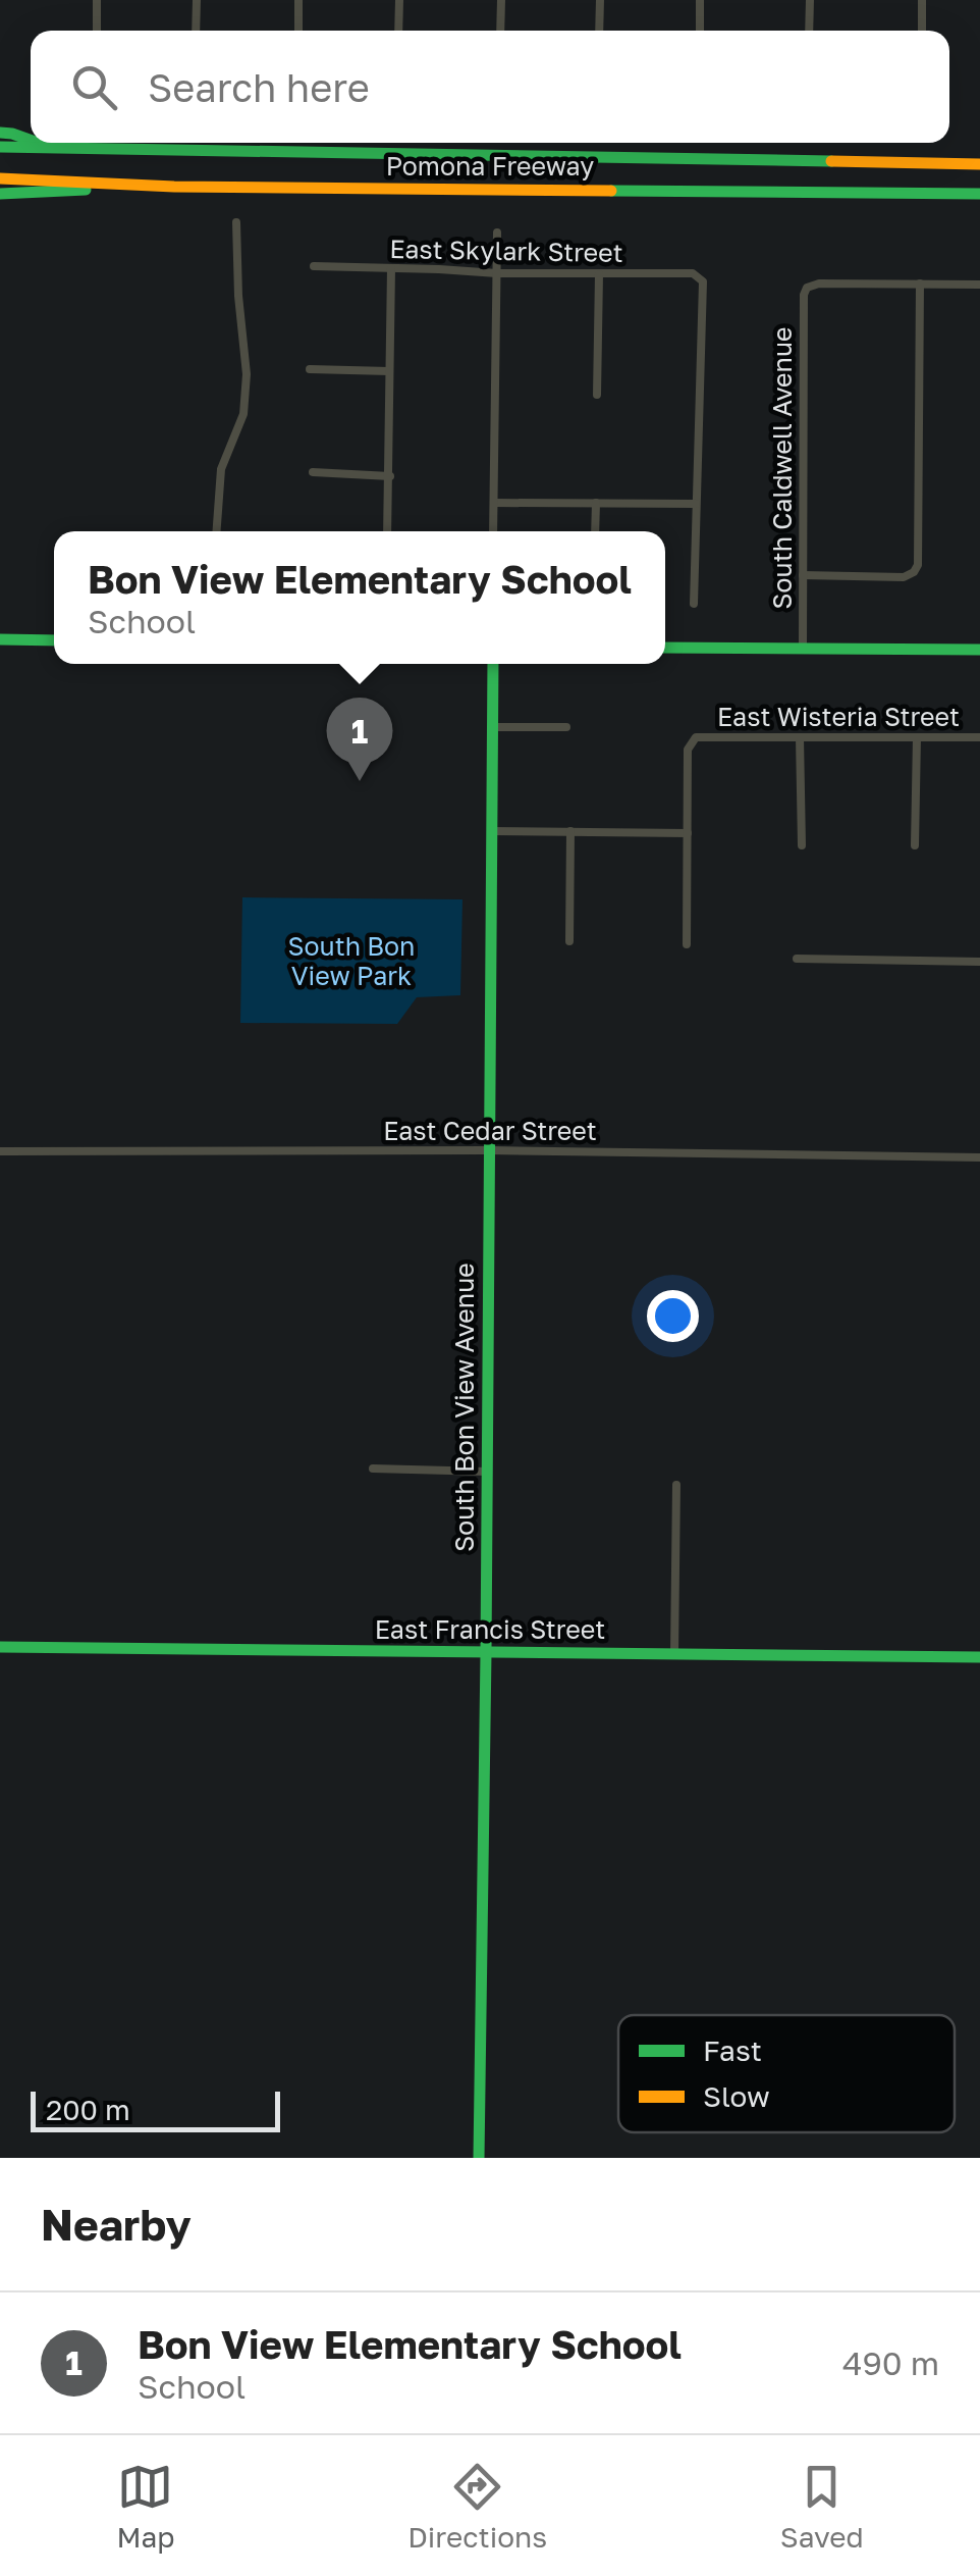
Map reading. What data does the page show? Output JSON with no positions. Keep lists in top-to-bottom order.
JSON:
{
  "streets": {
    "main road": ["Pomona Freeway", "South Bon View Avenue", "East Francis Street"],
    "street": [
      "East Skylark Street",
      "South Caldwell Avenue",
      "East Wisteria Street",
      "East Cedar Street"
    ]
  },
  "crossings": [
    ["East Cedar Street", "South Bon View Avenue"],
    ["South Bon View Avenue", "East Francis Street"]
  ],
  "parks": ["South Bon View Park"],
  "legend": ["Fast", "Slow"],
  "scale_bar": "200 m",
  "page": {
    "search": "Search here",
    "popup": ["Bon View Elementary School", "School"],
    "pins": "1",
    "scale": "200 m",
    "heading": "Nearby",
    "list": [
      {
        "mark": "1",
        "name": "Bon View Elementary School",
        "note": "School",
        "value": "490 m"
      }
    ],
    "nav": ["Map", "Directions", "Saved"]
  }
}
